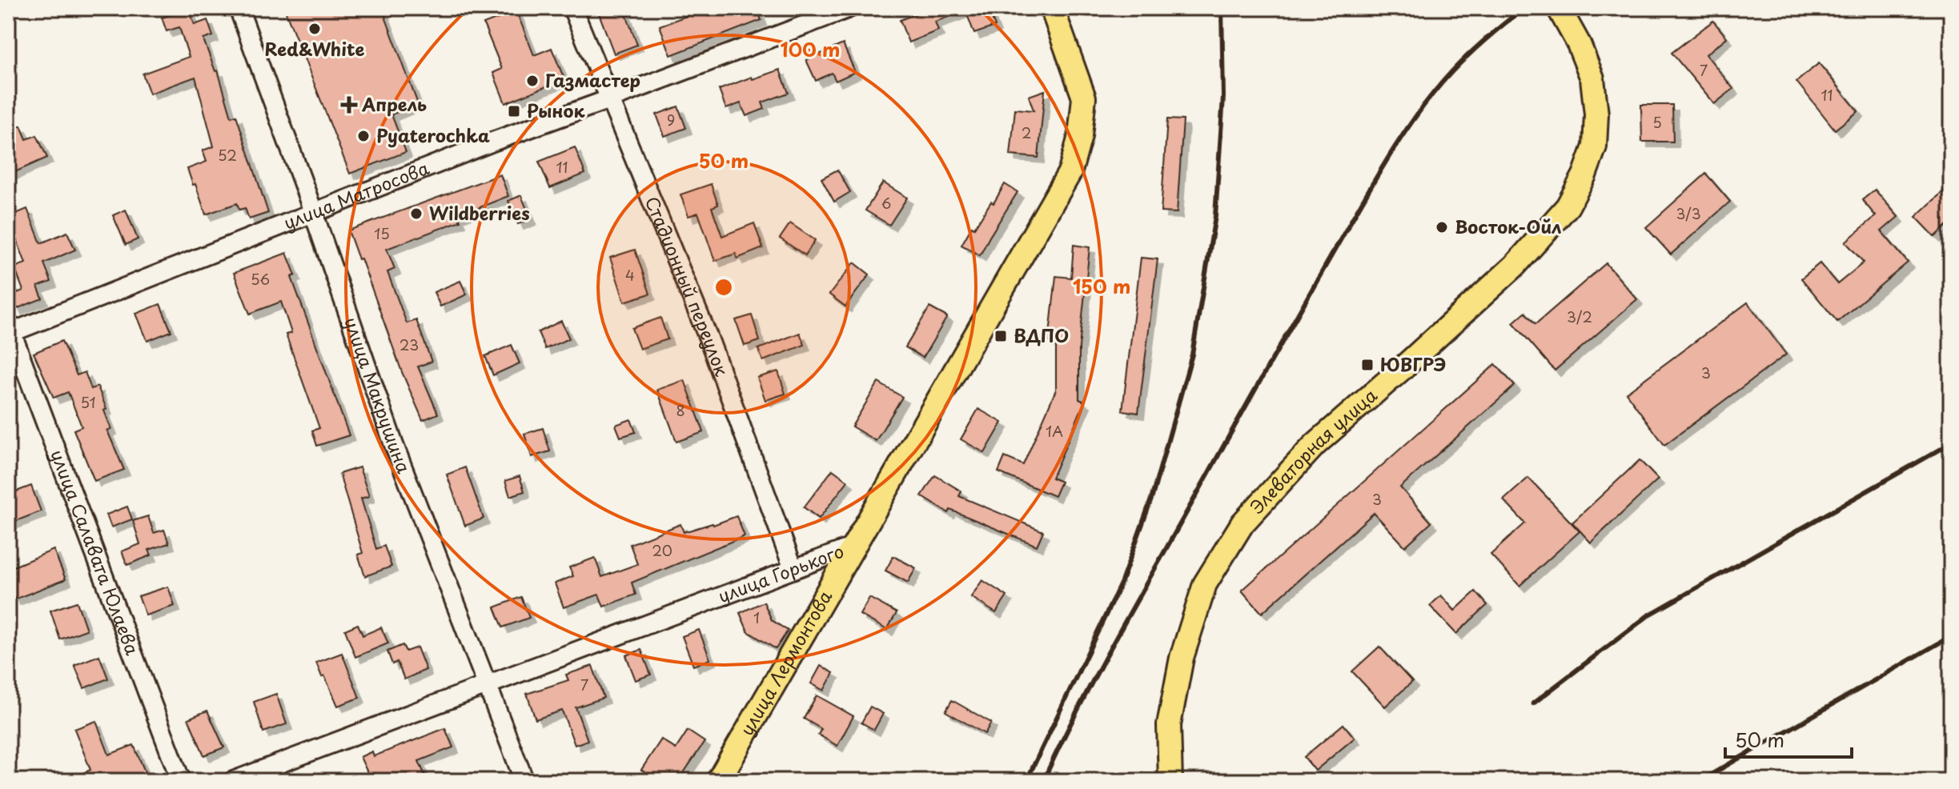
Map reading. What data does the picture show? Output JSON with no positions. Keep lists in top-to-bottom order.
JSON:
{
  "streets": {
    "main road": ["Элеваторная улица", "улица Горького", "улица Лермонтова"],
    "street": [
      "улица Матросова",
      "Стадионный переулок",
      "улица Макрушина",
      "улица Салавата Юлаева"
    ]
  },
  "crossings": [
    ["улица Матросова", "Стадионный переулок"],
    ["улица Матросова", "улица Макрушина"],
    ["улица Матросова", "улица Салавата Юлаева"],
    ["Стадионный переулок", "улица Горького"],
    ["улица Макрушина", "улица Горького"],
    ["улица Горького", "улица Лермонтова"]
  ],
  "places": {
    "other": [
      "Red&White",
      "Газмастер",
      "Pyaterochka",
      "Wildberries",
      "Восток-Ойл"
    ],
    "health": ["Апрель"],
    "transit": ["Рынок", "ВДПО", "ЮВГРЭ"]
  },
  "house_numbers": [
    "7",
    "11",
    "9",
    "5",
    "2",
    "52",
    "11",
    "6",
    "3/3",
    "15",
    "4",
    "56",
    "3/2",
    "23",
    "3",
    "51",
    "8",
    "1А",
    "3",
    "20",
    "1",
    "7"
  ],
  "scale_bar": "50 m",
  "rings": ["100 m", "50 m", "150 m"]
}
